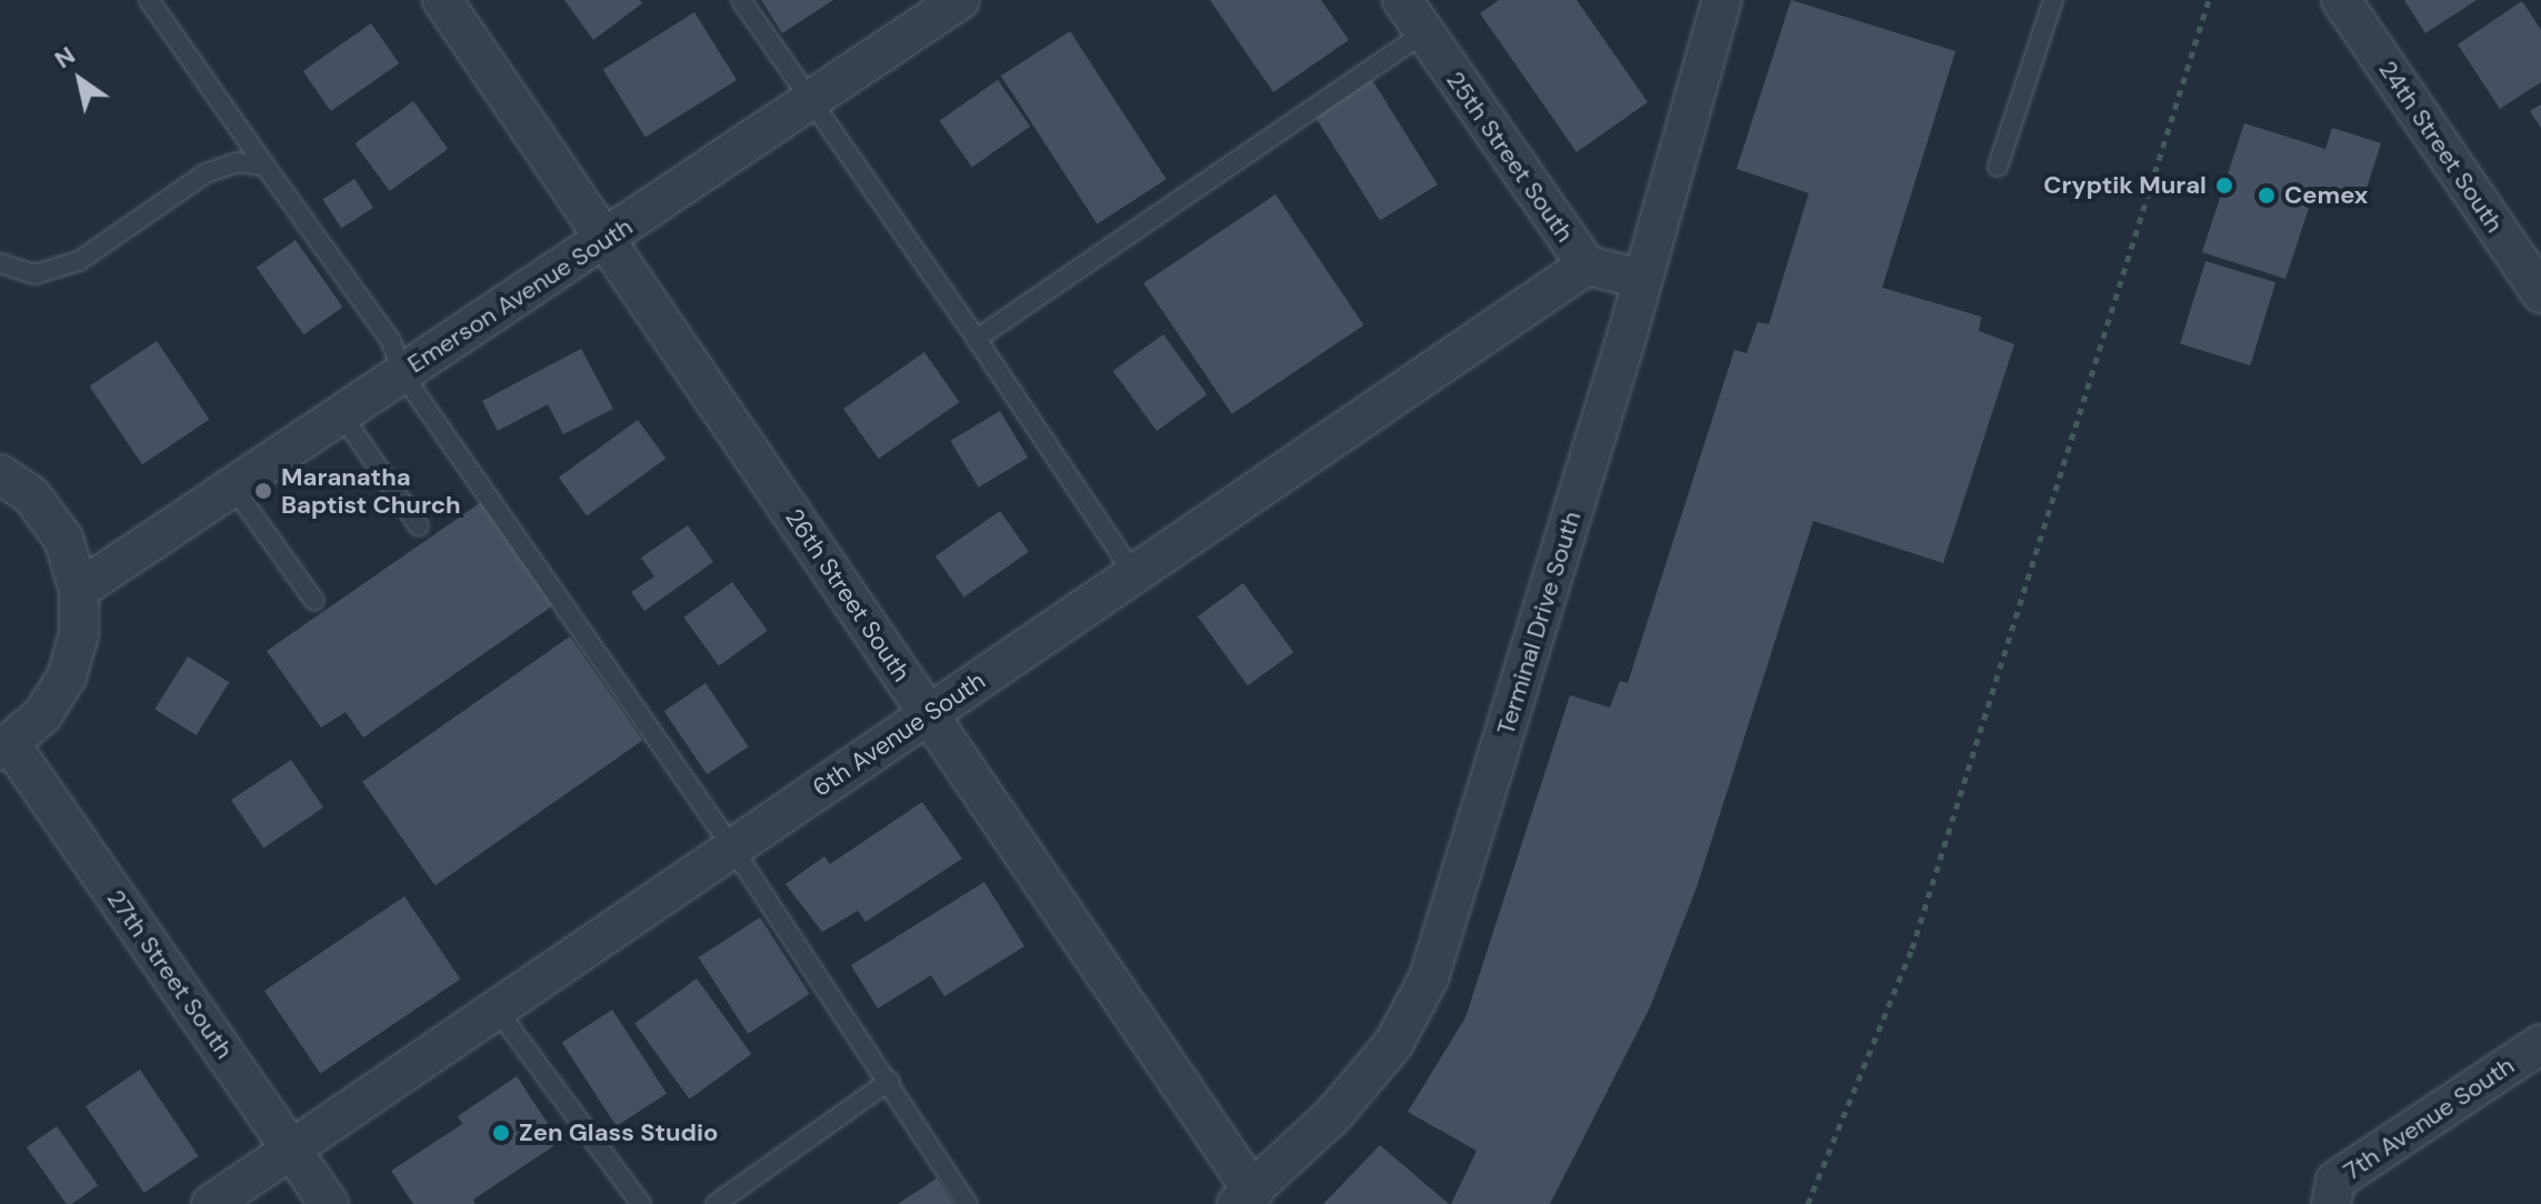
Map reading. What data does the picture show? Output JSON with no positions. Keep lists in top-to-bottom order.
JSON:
{
  "streets": {
    "street": [
      "24th Street South",
      "25th Street South",
      "Emerson Avenue South",
      "26th Street South",
      "Terminal Drive South",
      "6th Avenue South",
      "27th Street South",
      "7th Avenue South"
    ]
  },
  "crossings": [
    ["25th Street South", "Terminal Drive South"],
    ["25th Street South", "6th Avenue South"],
    ["Emerson Avenue South", "26th Street South"],
    ["Emerson Avenue South", "27th Street South"],
    ["26th Street South", "Terminal Drive South"],
    ["26th Street South", "6th Avenue South"],
    ["6th Avenue South", "27th Street South"]
  ],
  "places": [
    "Cryptik Mural",
    "Cemex",
    "Maranatha Baptist Church",
    "Zen Glass Studio"
  ],
  "north": "top left"
}
